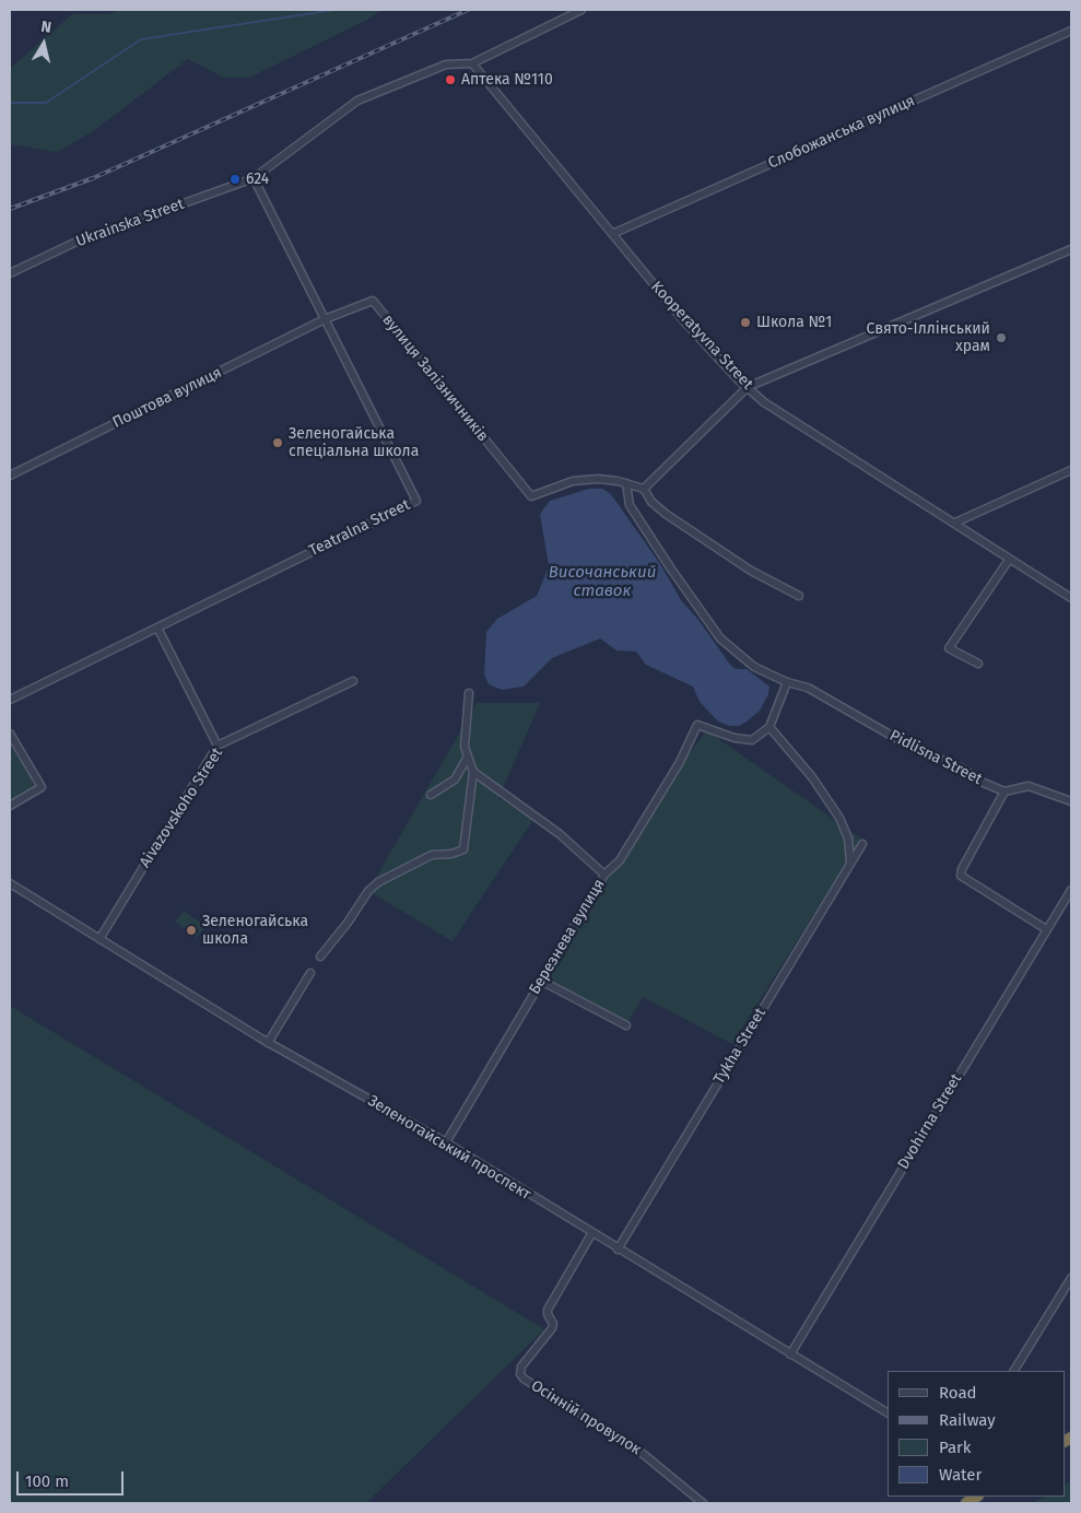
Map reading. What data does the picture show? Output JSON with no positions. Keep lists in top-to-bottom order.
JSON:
{
  "streets": {
    "street": [
      "Слобожанська вулиця",
      "Ukrainska Street",
      "Kooperatyvna Street",
      "вулиця Залізничників",
      "Поштова вулиця",
      "Teatralna Street",
      "Pidlisna Street",
      "Aivazovskoho Street",
      "Березнева вулиця",
      "Tykha Street",
      "Dvohirna Street",
      "Зеленогайський проспект",
      "Осінній провулок"
    ]
  },
  "crossings": [
    ["Слобожанська вулиця", "Kooperatyvna Street"],
    ["Ukrainska Street", "Kooperatyvna Street"],
    ["Ukrainska Street", "Teatralna Street"],
    ["вулиця Залізничників", "Поштова вулиця"],
    ["вулиця Залізничників", "Teatralna Street"],
    ["вулиця Залізничників", "Pidlisna Street"],
    ["Поштова вулиця", "Teatralna Street"],
    ["Aivazovskoho Street", "Зеленогайський проспект"],
    ["Березнева вулиця", "Зеленогайський проспект"],
    ["Tykha Street", "Зеленогайський проспект"],
    ["Dvohirna Street", "Зеленогайський проспект"],
    ["Зеленогайський проспект", "Осінній провулок"]
  ],
  "water": ["Височанський ставок"],
  "places": [
    "Аптека №110",
    "624",
    "Школа №1",
    "Свято-Іллінський храм",
    "Зеленогайська спеціальна школа",
    "Зеленогайська школа"
  ],
  "legend": [
    "Road",
    "Railway",
    "Park",
    "Water"
  ],
  "scale_bar": "100 m",
  "north": "top"
}
